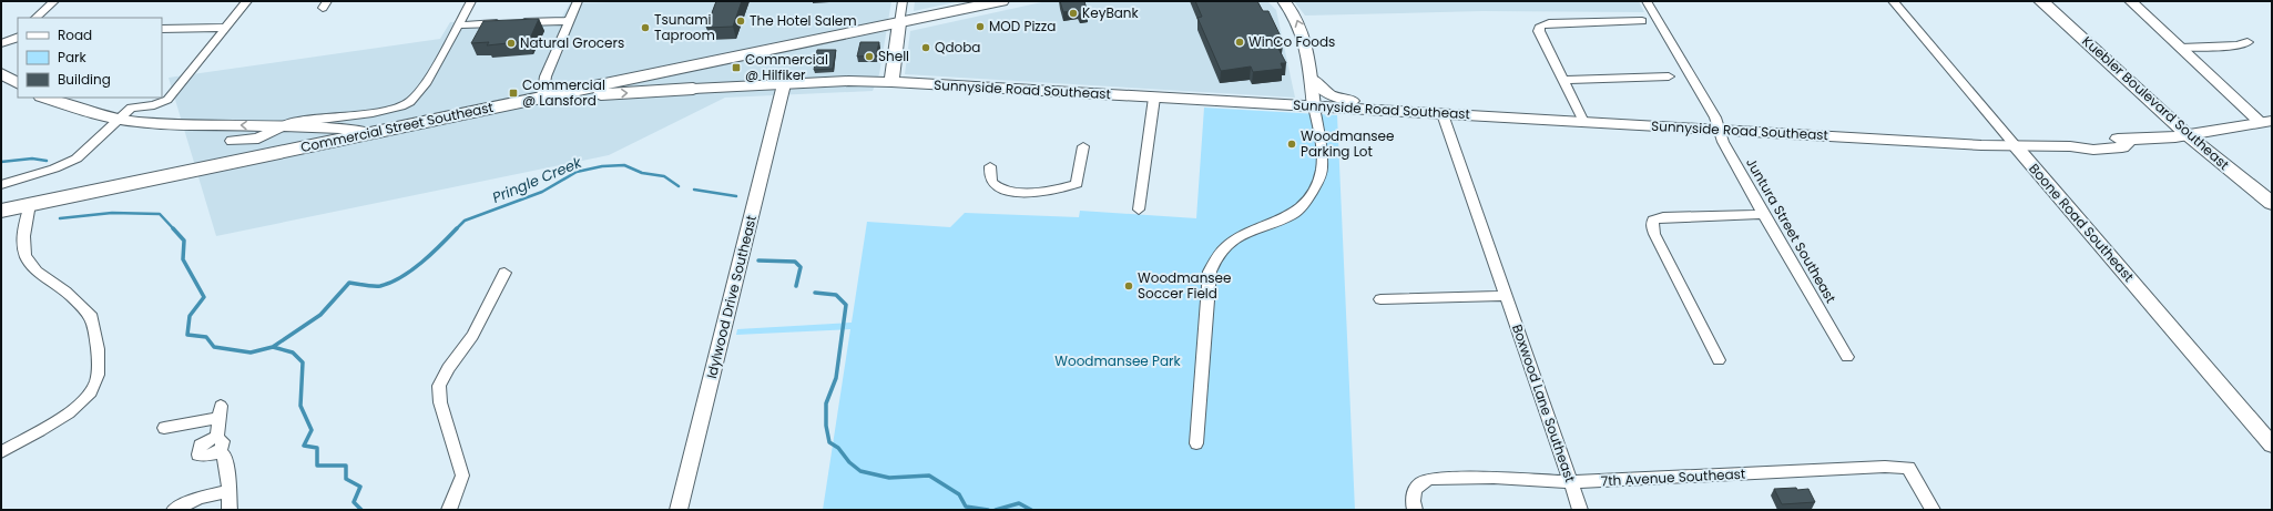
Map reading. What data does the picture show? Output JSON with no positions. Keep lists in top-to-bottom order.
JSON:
{
  "streets": {
    "main road": ["Sunnyside Road Southeast", "Kuebler Boulevard Southeast", "Commercial Street Southeast"],
    "street": [
      "Boone Road Southeast",
      "Juntura Street Southeast",
      "Idylwood Drive Southeast",
      "Boxwood Lane Southeast",
      "7th Avenue Southeast"
    ]
  },
  "crossings": [
    ["Sunnyside Road Southeast", "Kuebler Boulevard Southeast"],
    ["Sunnyside Road Southeast", "Boone Road Southeast"],
    ["Sunnyside Road Southeast", "Juntura Street Southeast"],
    ["Sunnyside Road Southeast", "Idylwood Drive Southeast"],
    ["Sunnyside Road Southeast", "Boxwood Lane Southeast"],
    ["Boxwood Lane Southeast", "7th Avenue Southeast"]
  ],
  "water": ["Pringle Creek"],
  "parks": ["Woodmansee Park"],
  "places": {
    "other": [
      "KeyBank",
      "The Hotel Salem",
      "MOD Pizza",
      "Tsunami Taproom",
      "WinCo Foods",
      "Natural Grocers",
      "Qdoba",
      "Shell",
      "Woodmansee Parking Lot",
      "Woodmansee Soccer Field"
    ],
    "transit": ["Commercial @ Hilfiker", "Commercial @ Lansford"]
  },
  "legend": ["Road", "Park", "Building"]
}
